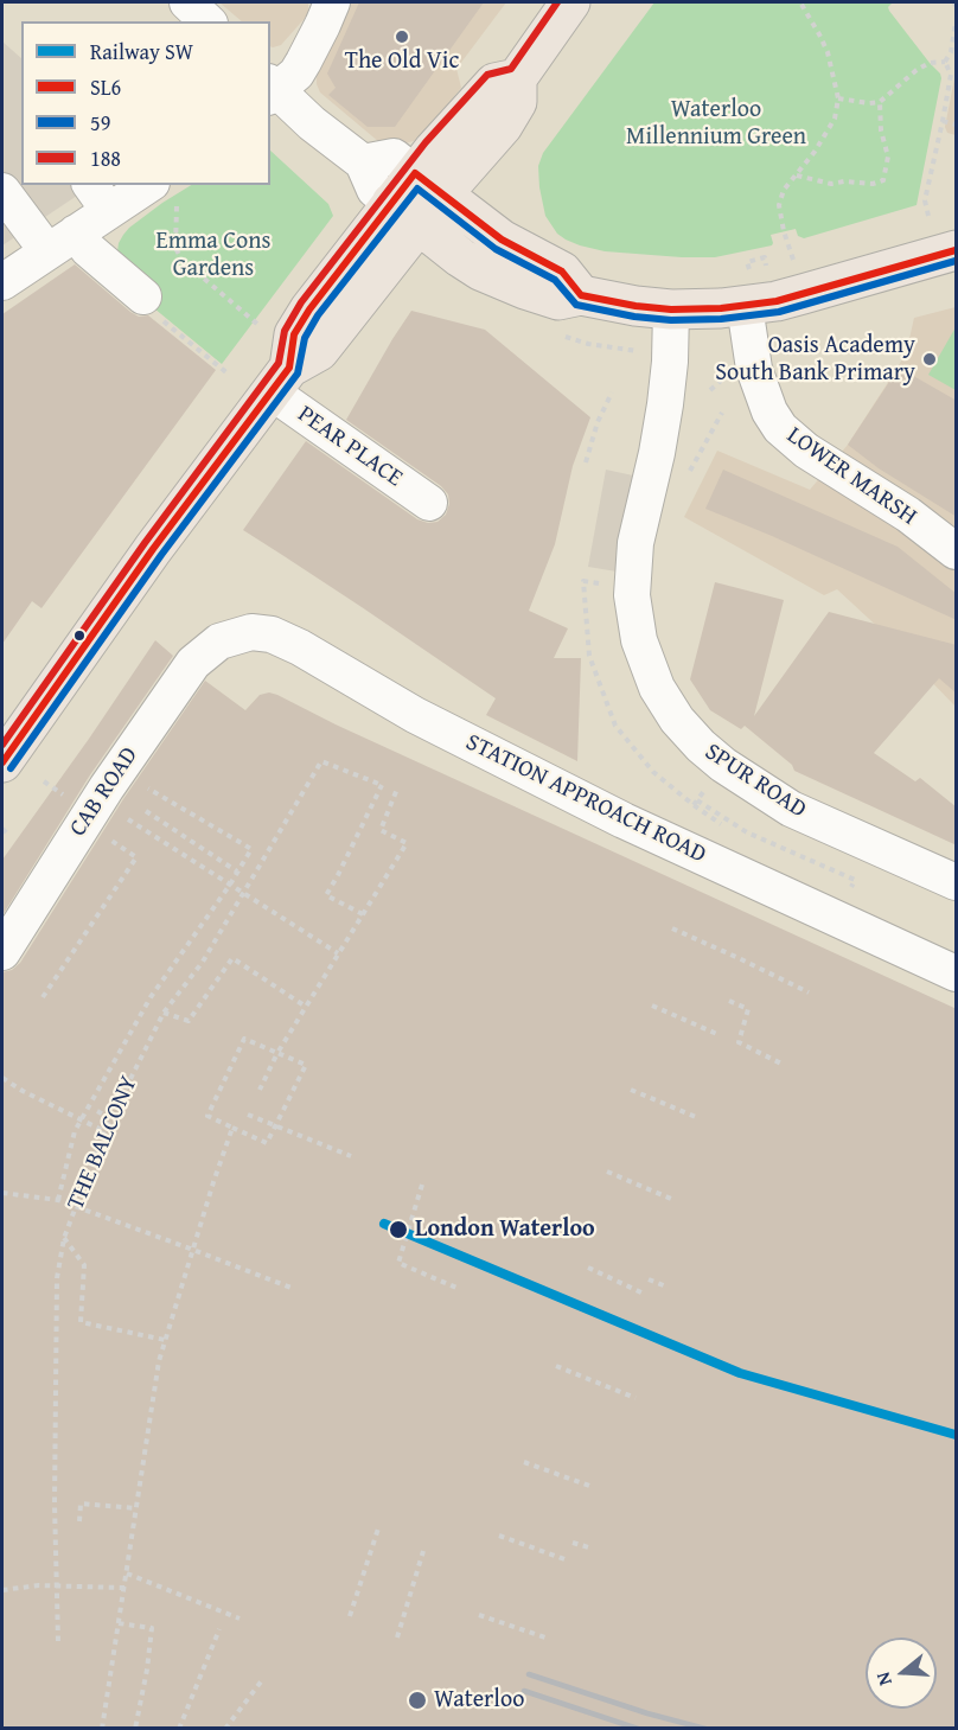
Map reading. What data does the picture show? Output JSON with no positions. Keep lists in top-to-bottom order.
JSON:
{
  "streets": {
    "street": [
      "PEAR PLACE",
      "LOWER MARSH",
      "SPUR ROAD",
      "CAB ROAD",
      "STATION APPROACH ROAD"
    ],
    "path": ["THE BALCONY"]
  },
  "crossings": [
    ["CAB ROAD", "STATION APPROACH ROAD"]
  ],
  "parks": ["Waterloo Millennium Green", "Emma Cons Gardens"],
  "places": [
    "The Old Vic",
    "Oasis Academy South Bank Primary",
    "London Waterloo",
    "Waterloo"
  ],
  "lines": [
    "transit line 188",
    "transit line SL6",
    "transit line 59",
    "rail line SW"
  ],
  "legend": [
    "Railway SW",
    "SL6",
    "59",
    "188"
  ],
  "north": "left"
}
